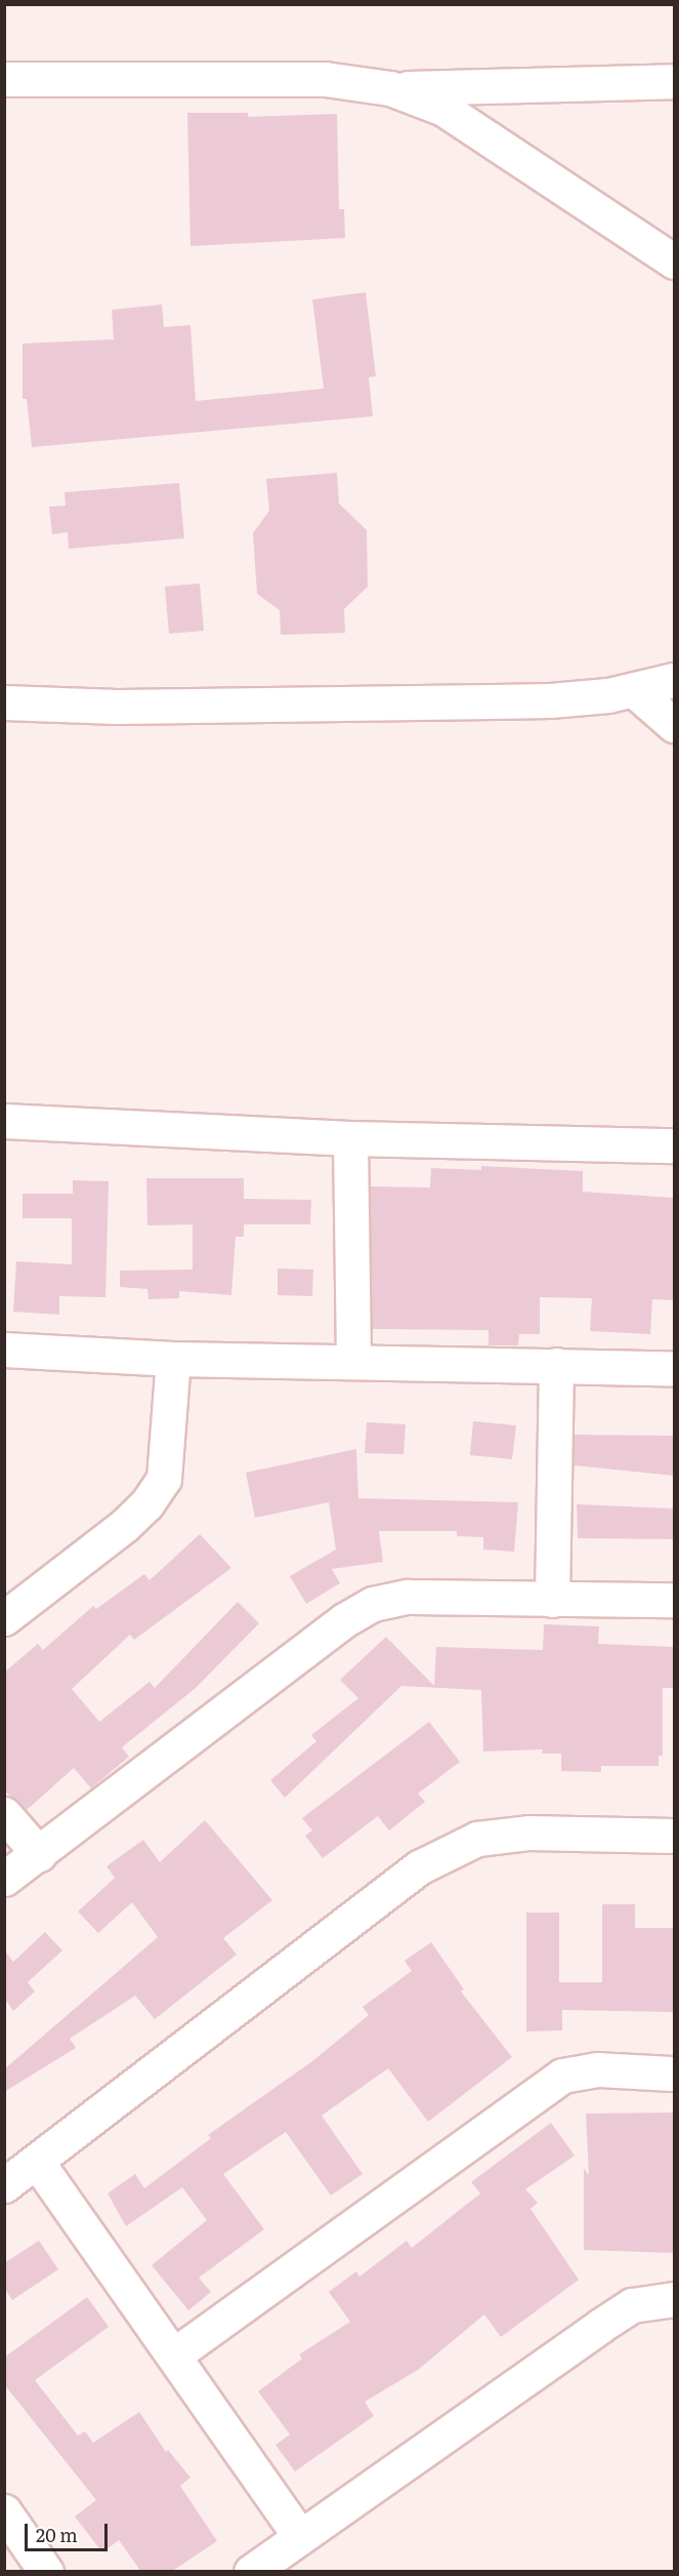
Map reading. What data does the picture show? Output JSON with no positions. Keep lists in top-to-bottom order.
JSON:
{
  "scale_bar": "20 m"
}
